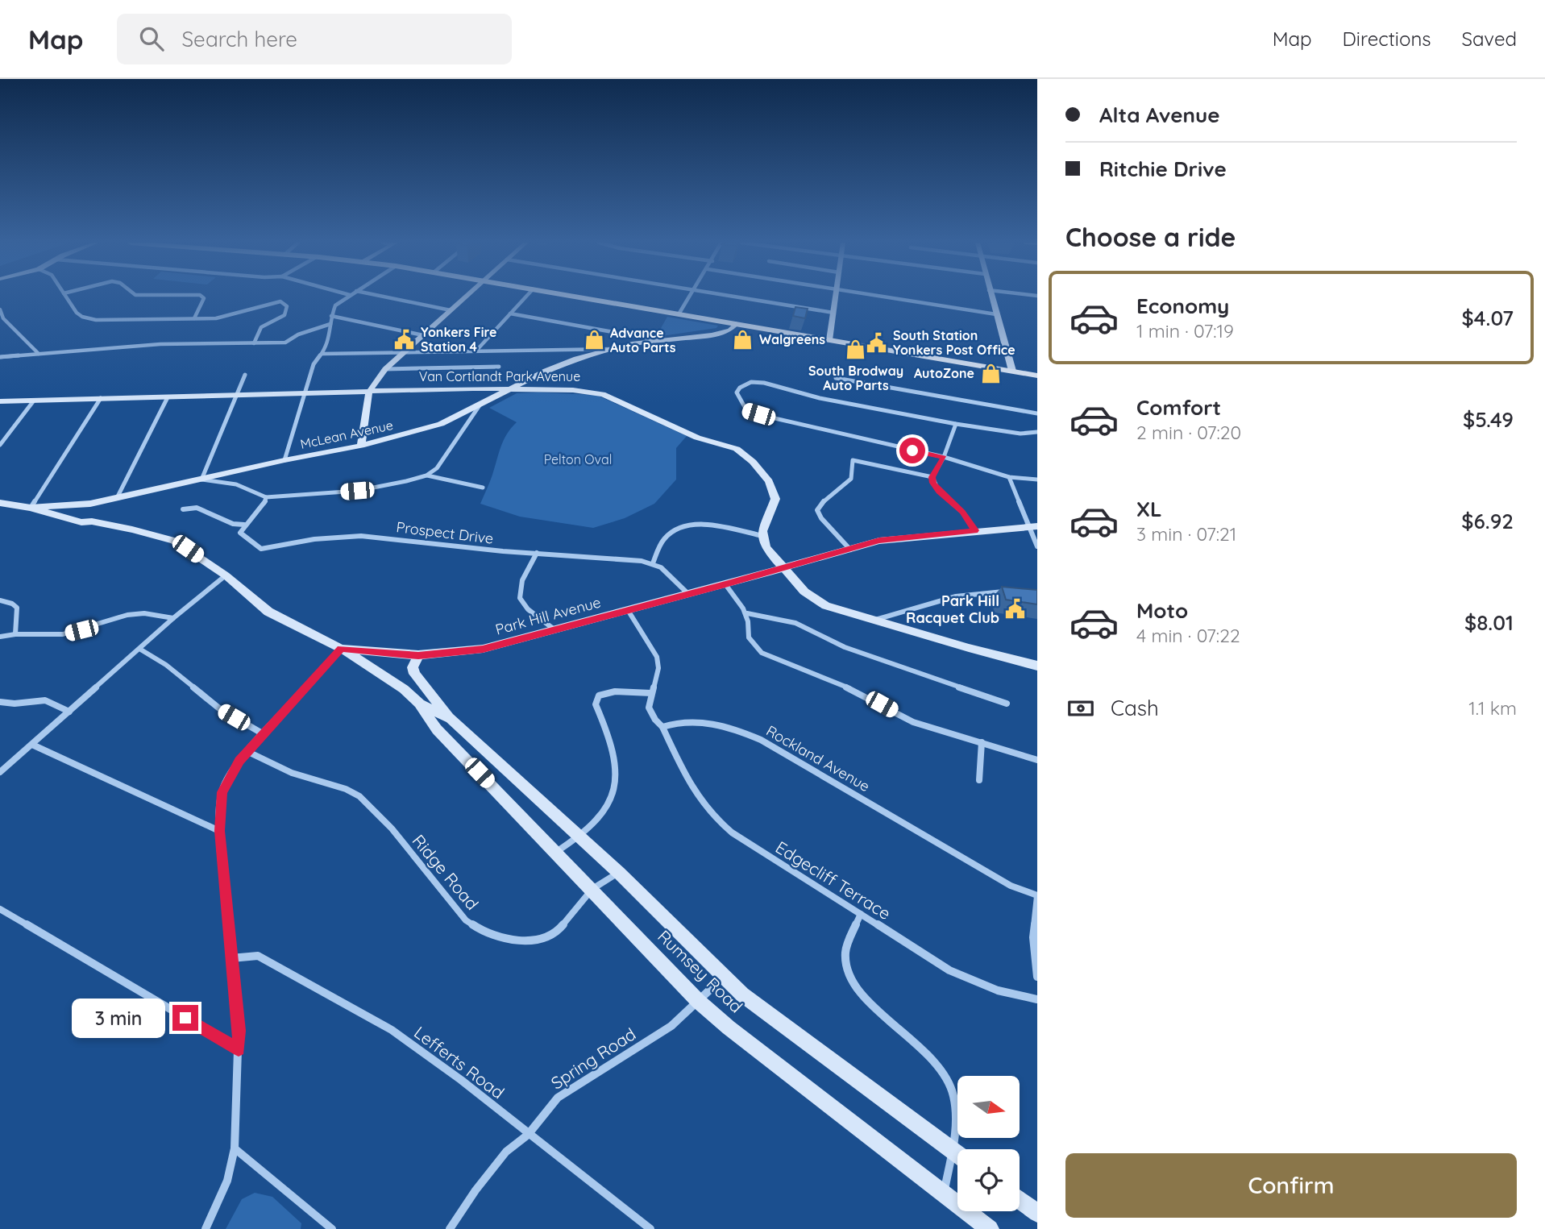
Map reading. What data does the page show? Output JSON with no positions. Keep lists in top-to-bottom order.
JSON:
{
  "streets": {
    "street": [
      "Van Cortlandt Park Avenue",
      "McLean Avenue",
      "Prospect Drive",
      "Park Hill Avenue",
      "Rockland Avenue",
      "Ridge Road",
      "Edgecliff Terrace",
      "Rumsey Road",
      "Spring Road",
      "Lefferts Road"
    ]
  },
  "crossings": [
    ["Van Cortlandt Park Avenue", "McLean Avenue"],
    ["McLean Avenue", "Park Hill Avenue"],
    ["Park Hill Avenue", "Rumsey Road"],
    ["Rockland Avenue", "Edgecliff Terrace"],
    ["Ridge Road", "Rumsey Road"],
    ["Rumsey Road", "Spring Road"],
    ["Spring Road", "Lefferts Road"]
  ],
  "parks": ["Pelton Oval"],
  "places": {
    "public building": ["Yonkers Fire Station 4", "South Station Yonkers Post Office", "Park Hill Racquet Club"],
    "shop": [
      "Walgreens",
      "Advance Auto Parts",
      "South Brodway Auto Parts",
      "AutoZone"
    ]
  },
  "north": "right",
  "page": {
    "header": "Map",
    "search": "Search here",
    "nav": ["Map", "Directions", "Saved"],
    "banner": ["Alta Avenue", "Ritchie Drive"],
    "heading": "Choose a ride",
    "list": [
      {
        "name": "Economy",
        "note": "1 min · 07:19",
        "value": "$4.07"
      },
      {
        "name": "Comfort",
        "note": "2 min · 07:20",
        "value": "$5.49"
      },
      {
        "name": "XL",
        "note": "3 min · 07:21",
        "value": "$6.92"
      },
      {
        "name": "Moto",
        "note": "4 min · 07:22",
        "value": "$8.01"
      }
    ],
    "pay": ["Cash", "1.1 km"],
    "bubble": "3 min",
    "buttons": "Confirm"
  }
}
